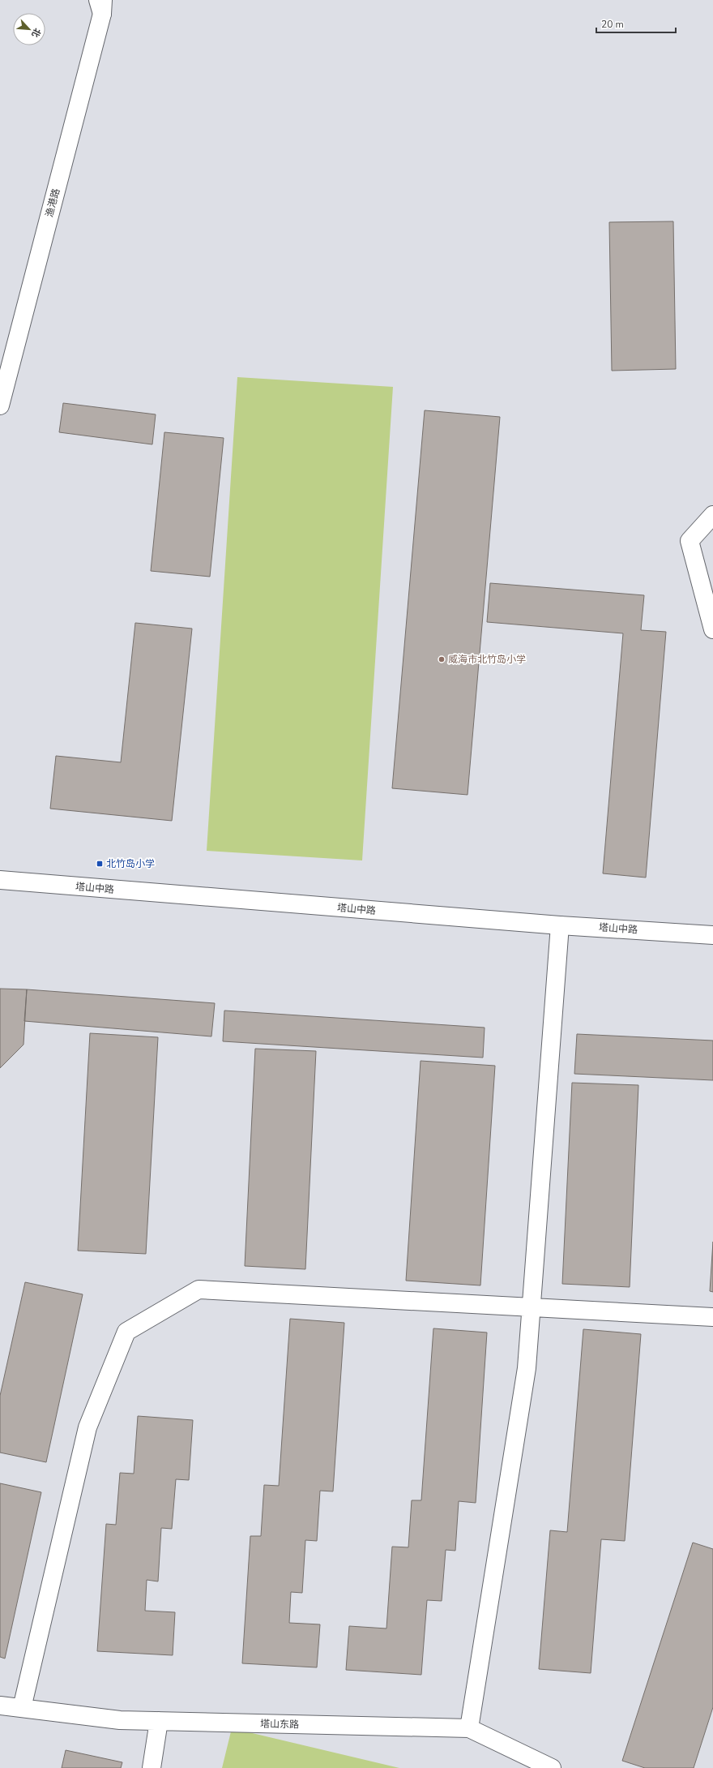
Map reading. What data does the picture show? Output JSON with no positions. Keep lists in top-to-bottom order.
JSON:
{
  "streets": {
    "street": ["渔港路", "塔山中路", "塔山东路"]
  },
  "places": {
    "other": ["威海市北竹岛小学"],
    "transit": ["北竹岛小学"]
  },
  "scale_bar": "20 m",
  "north": "bottom right"
}
